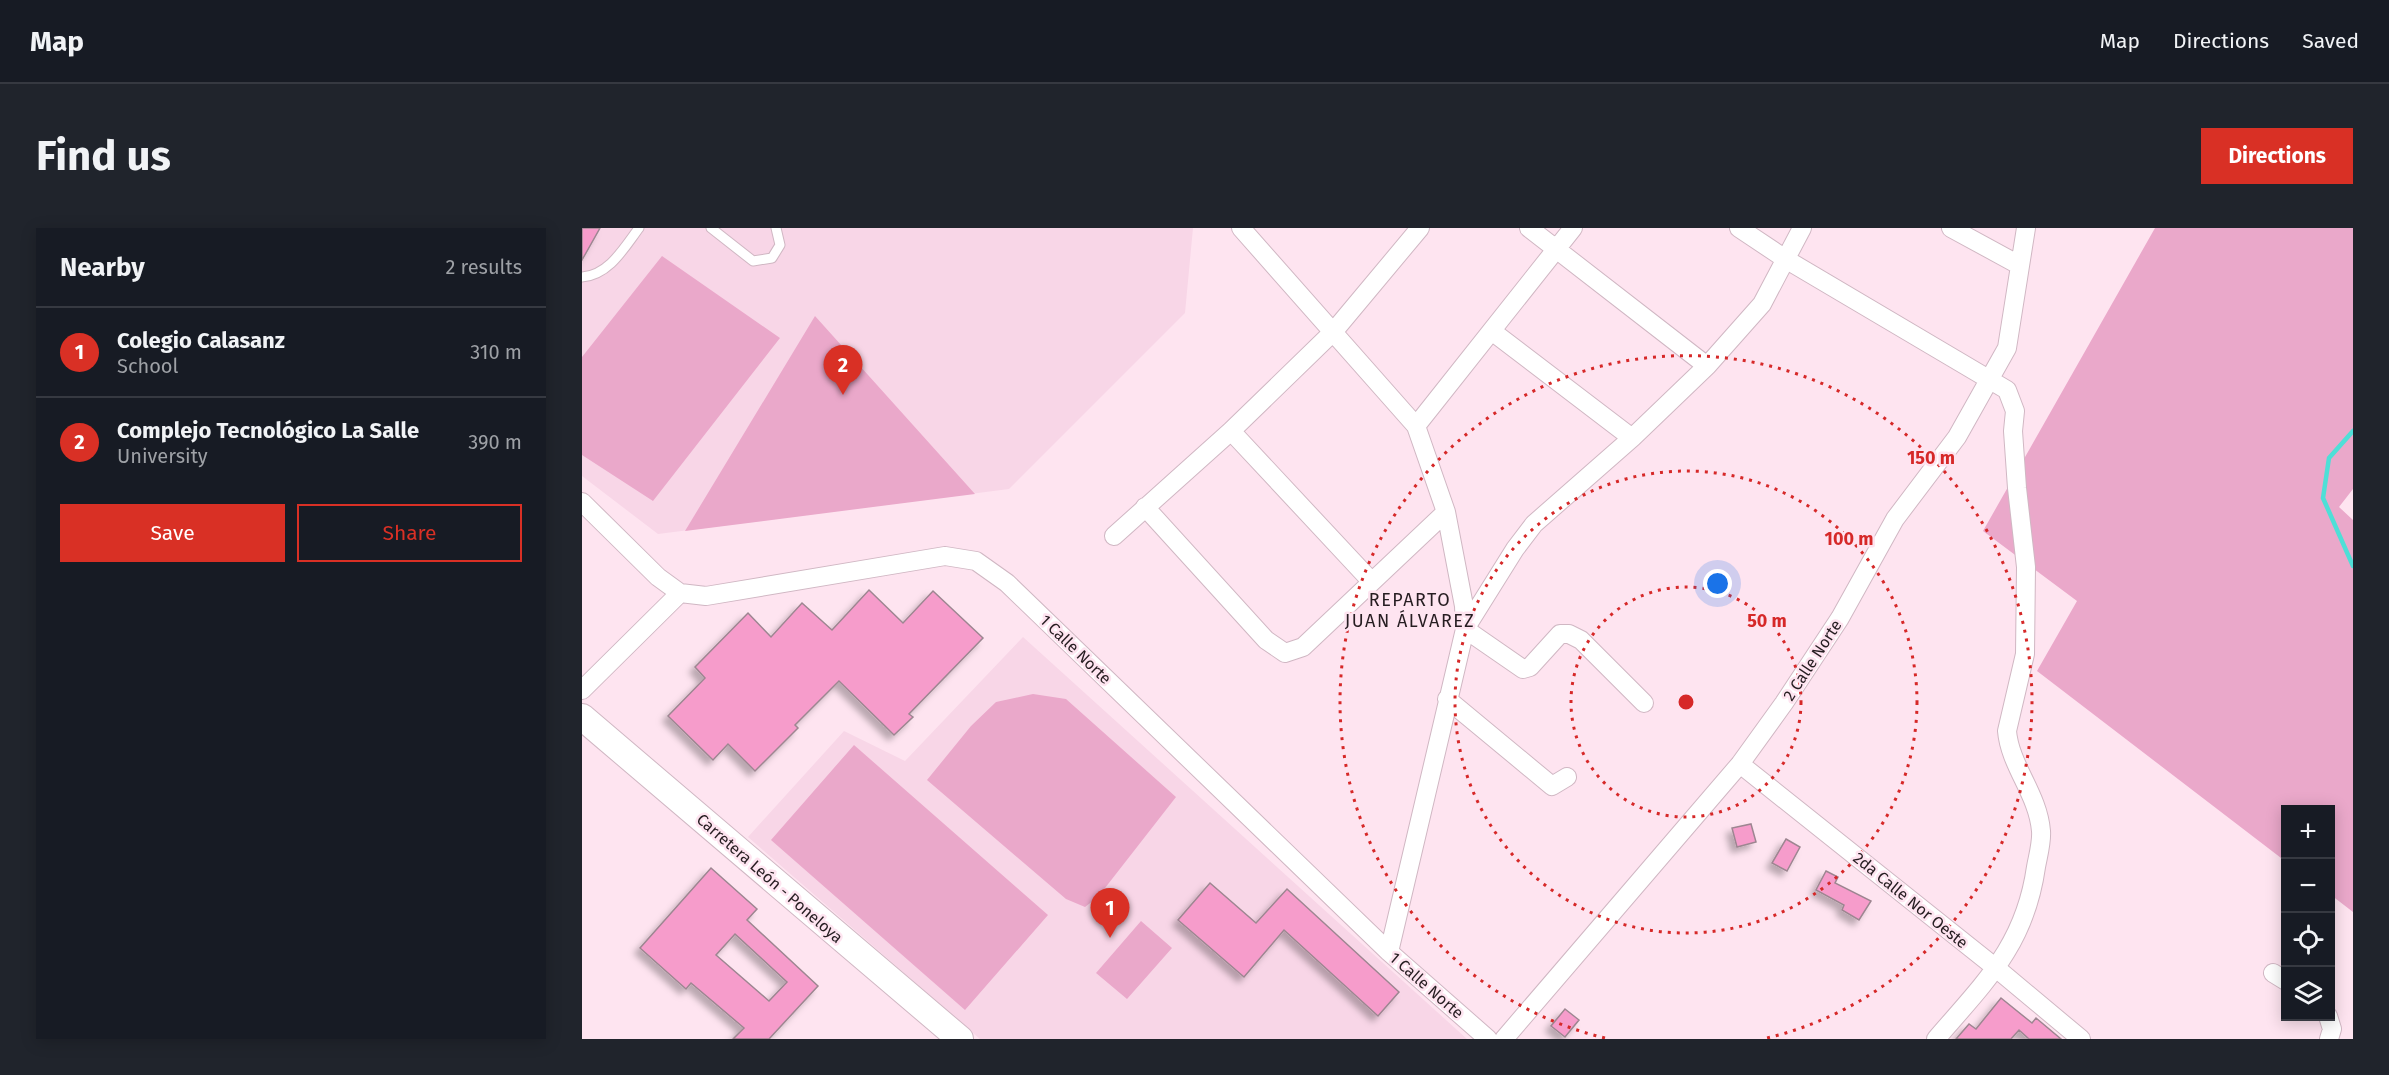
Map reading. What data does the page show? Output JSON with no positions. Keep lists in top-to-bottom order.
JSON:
{
  "streets": {
    "main road": ["Carretera León - Poneloya"],
    "street": ["1 Calle Norte", "2 Calle Norte", "2da Calle Nor Oeste"]
  },
  "crossings": [
    ["2 Calle Norte", "2da Calle Nor Oeste"]
  ],
  "districts": ["REPARTO JUAN ÁLVAREZ"],
  "page": {
    "header": "Map",
    "nav": ["Map", "Directions", "Saved"],
    "buttons": [
      "Directions",
      ["Save", "Share"]
    ],
    "title": "Find us",
    "heading": ["Nearby", "2 results"],
    "list": [
      {
        "mark": "1",
        "name": "Colegio Calasanz",
        "note": "School",
        "value": "310 m"
      },
      {
        "mark": "2",
        "name": "Complejo Tecnológico La Salle",
        "note": "University",
        "value": "390 m"
      }
    ],
    "pins": ["2", "1"],
    "map_buttons": ["+", "−"]
  },
  "rings": ["150 m", "100 m", "50 m"]
}
